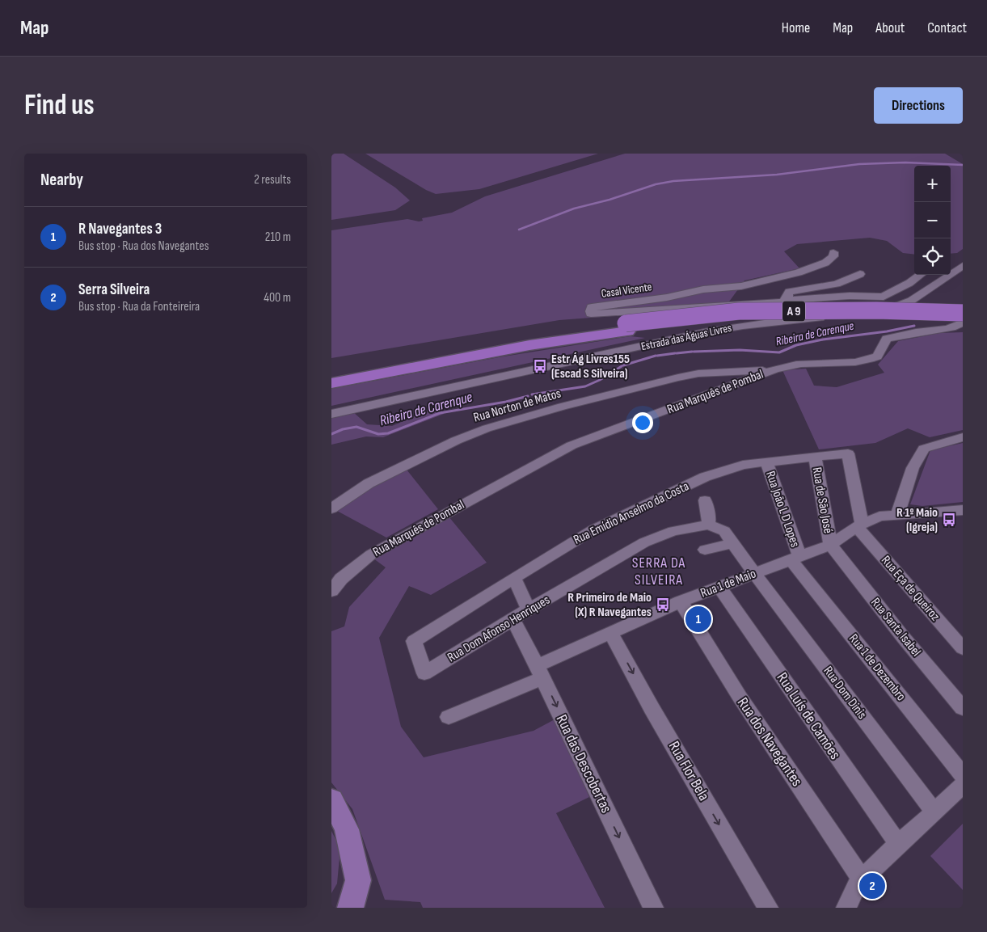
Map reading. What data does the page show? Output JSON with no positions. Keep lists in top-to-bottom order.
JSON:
{
  "streets": {
    "highway": ["A 9"],
    "street": [
      "Casal Vicente",
      "Estrada das Águas Livres",
      "Rua Marquês de Pombal",
      "Rua Norton de Matos",
      "Rua de São José",
      "Rua João L D Lopes",
      "Rua Emídio Anselmo da Costa",
      "Rua 1 de Maio",
      "Rua Eça de Queiroz",
      "Rua Santa Isabel",
      "Rua Dom Afonso Henriques",
      "Rua 1 de Dezembro",
      "Rua Dom Dinis",
      "Rua Luís de Camões",
      "Rua dos Navegantes",
      "Rua das Descobertas",
      "Rua Flor Bela"
    ]
  },
  "crossings": [
    ["A 9", "Rua Marquês de Pombal"],
    ["Rua Marquês de Pombal", "Rua Norton de Matos"],
    ["Rua de São José", "Rua Emídio Anselmo da Costa"],
    ["Rua de São José", "Rua 1 de Maio"],
    ["Rua de São José", "Rua Santa Isabel"],
    ["Rua João L D Lopes", "Rua Emídio Anselmo da Costa"],
    ["Rua João L D Lopes", "Rua 1 de Maio"],
    ["Rua João L D Lopes", "Rua 1 de Dezembro"],
    ["Rua Emídio Anselmo da Costa", "Rua 1 de Maio"],
    ["Rua Emídio Anselmo da Costa", "Rua Eça de Queiroz"],
    ["Rua Emídio Anselmo da Costa", "Rua Dom Afonso Henriques"],
    ["Rua 1 de Maio", "Rua Eça de Queiroz"],
    ["Rua 1 de Maio", "Rua Santa Isabel"],
    ["Rua 1 de Maio", "Rua 1 de Dezembro"],
    ["Rua 1 de Maio", "Rua Dom Dinis"],
    ["Rua 1 de Maio", "Rua Luís de Camões"],
    ["Rua 1 de Maio", "Rua dos Navegantes"],
    ["Rua 1 de Maio", "Rua das Descobertas"],
    ["Rua 1 de Maio", "Rua Flor Bela"],
    ["Rua Dom Afonso Henriques", "Rua das Descobertas"]
  ],
  "one_way": ["Rua das Descobertas", "Rua Flor Bela"],
  "districts": ["SERRA DA SILVEIRA"],
  "water": ["Ribeira de Carenque"],
  "places": {
    "bus stop": ["Estr Ág Livres155 (Escad S Silveira)", "R 1º Maio (Igreja)", "R Primeiro de Maio (X) R Navegantes"]
  },
  "page": {
    "header": "Map",
    "nav": [
      "Home",
      "Map",
      "About",
      "Contact"
    ],
    "buttons": "Directions",
    "title": "Find us",
    "heading": ["Nearby", "2 results"],
    "map_buttons": ["+", "−"],
    "list": [
      {
        "mark": "1",
        "name": "R Navegantes 3",
        "note": "Bus stop · Rua dos Navegantes",
        "value": "210 m"
      },
      {
        "mark": "2",
        "name": "Serra Silveira",
        "note": "Bus stop · Rua da Fonteireira",
        "value": "400 m"
      }
    ],
    "pins": ["1", "2"]
  }
}
